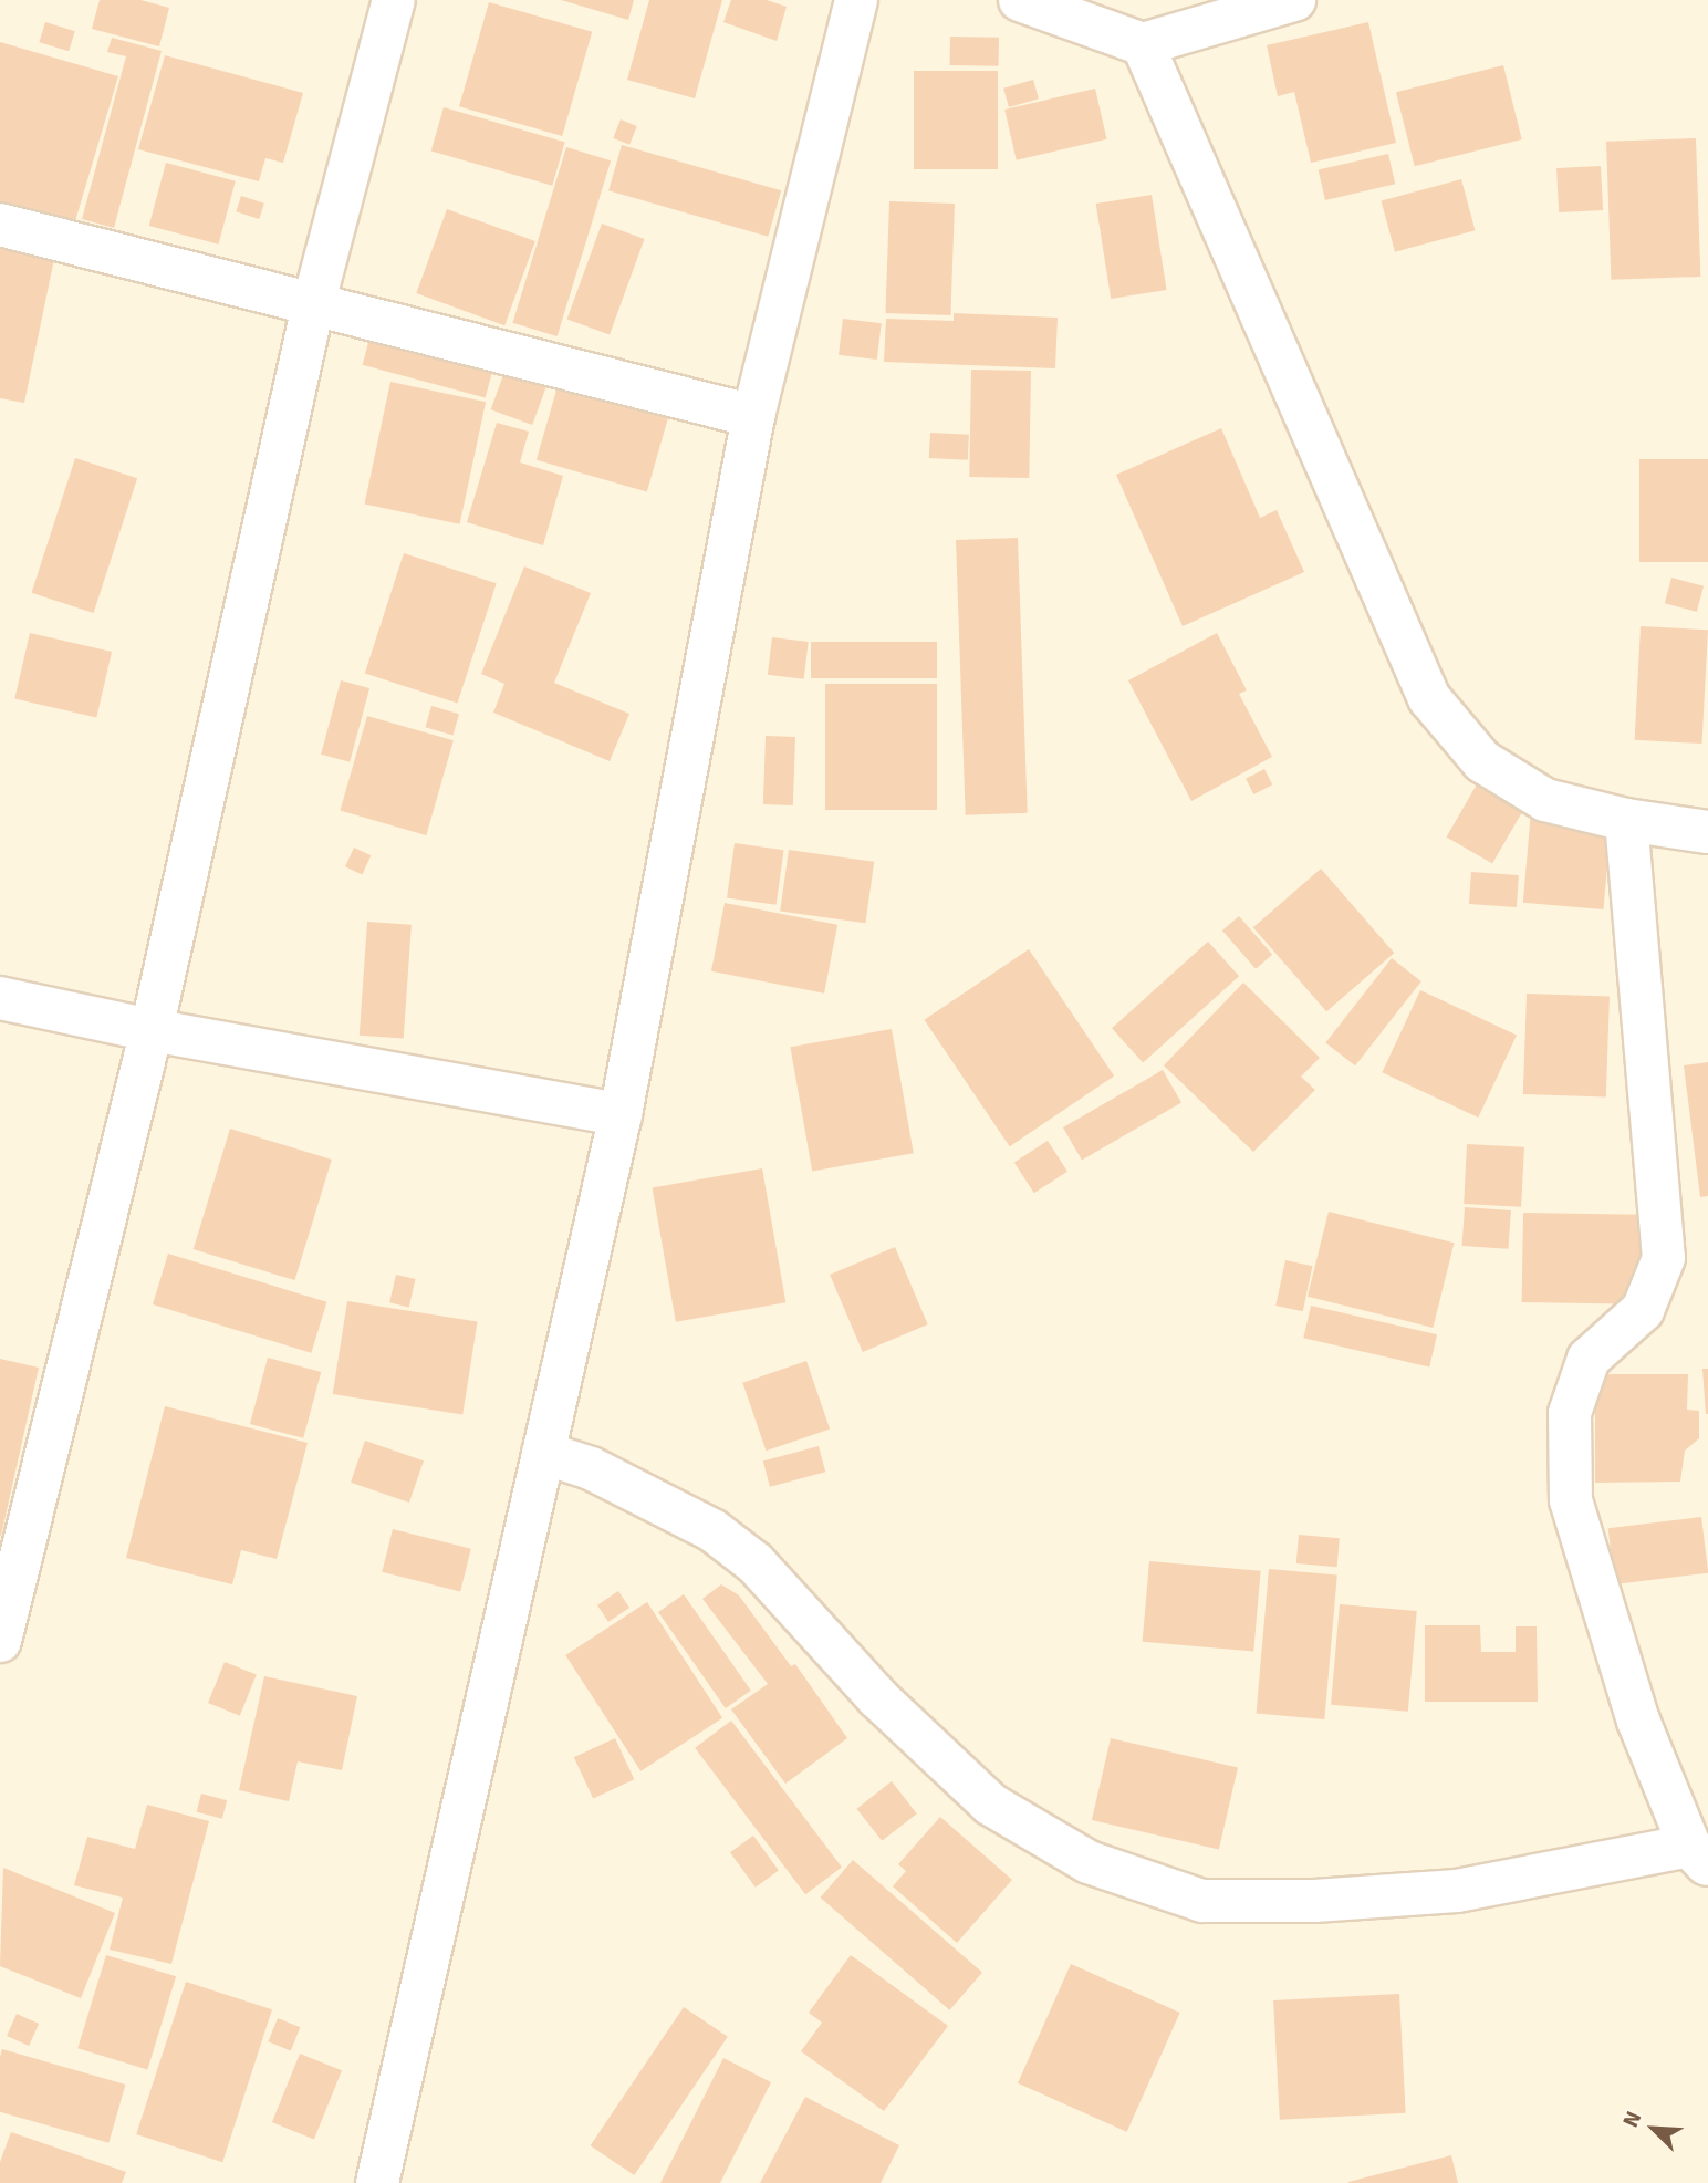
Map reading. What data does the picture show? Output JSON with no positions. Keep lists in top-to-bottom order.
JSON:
{
  "north": "top left"
}
